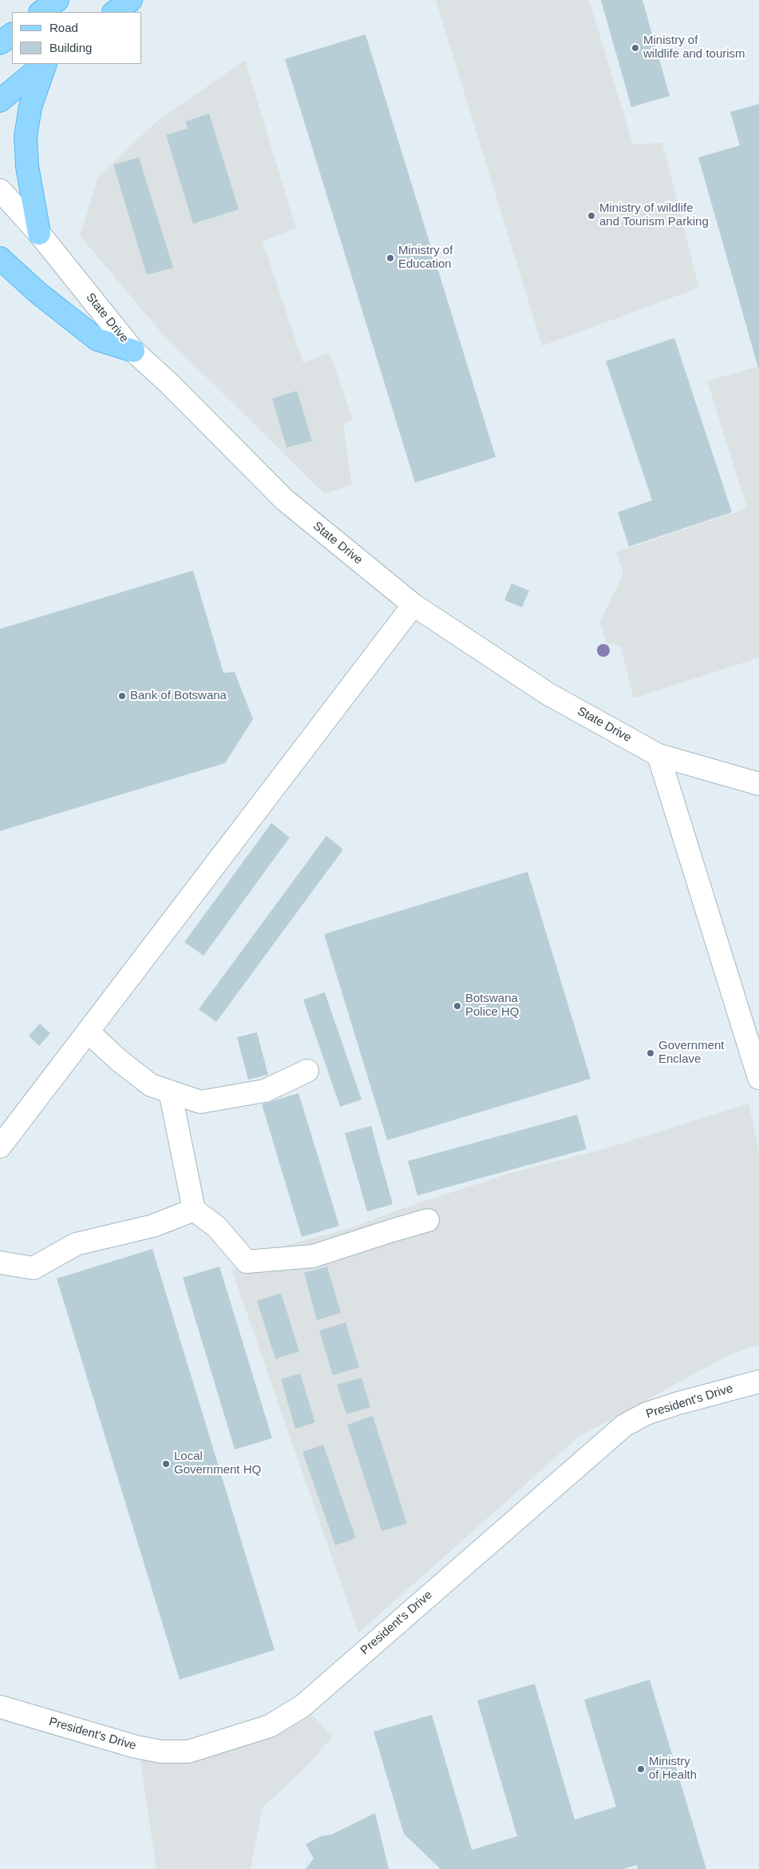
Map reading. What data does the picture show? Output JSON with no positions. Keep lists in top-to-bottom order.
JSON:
{
  "streets": {
    "street": ["State Drive", "President's Drive"]
  },
  "places": [
    "Ministry of wildlife and tourism",
    "Ministry of wildlife and Tourism Parking",
    "Ministry of Education",
    "Bank of Botswana",
    "Botswana Police HQ",
    "Government Enclave",
    "Local Government HQ",
    "Ministry of Health"
  ],
  "legend": ["Road", "Building"]
}
